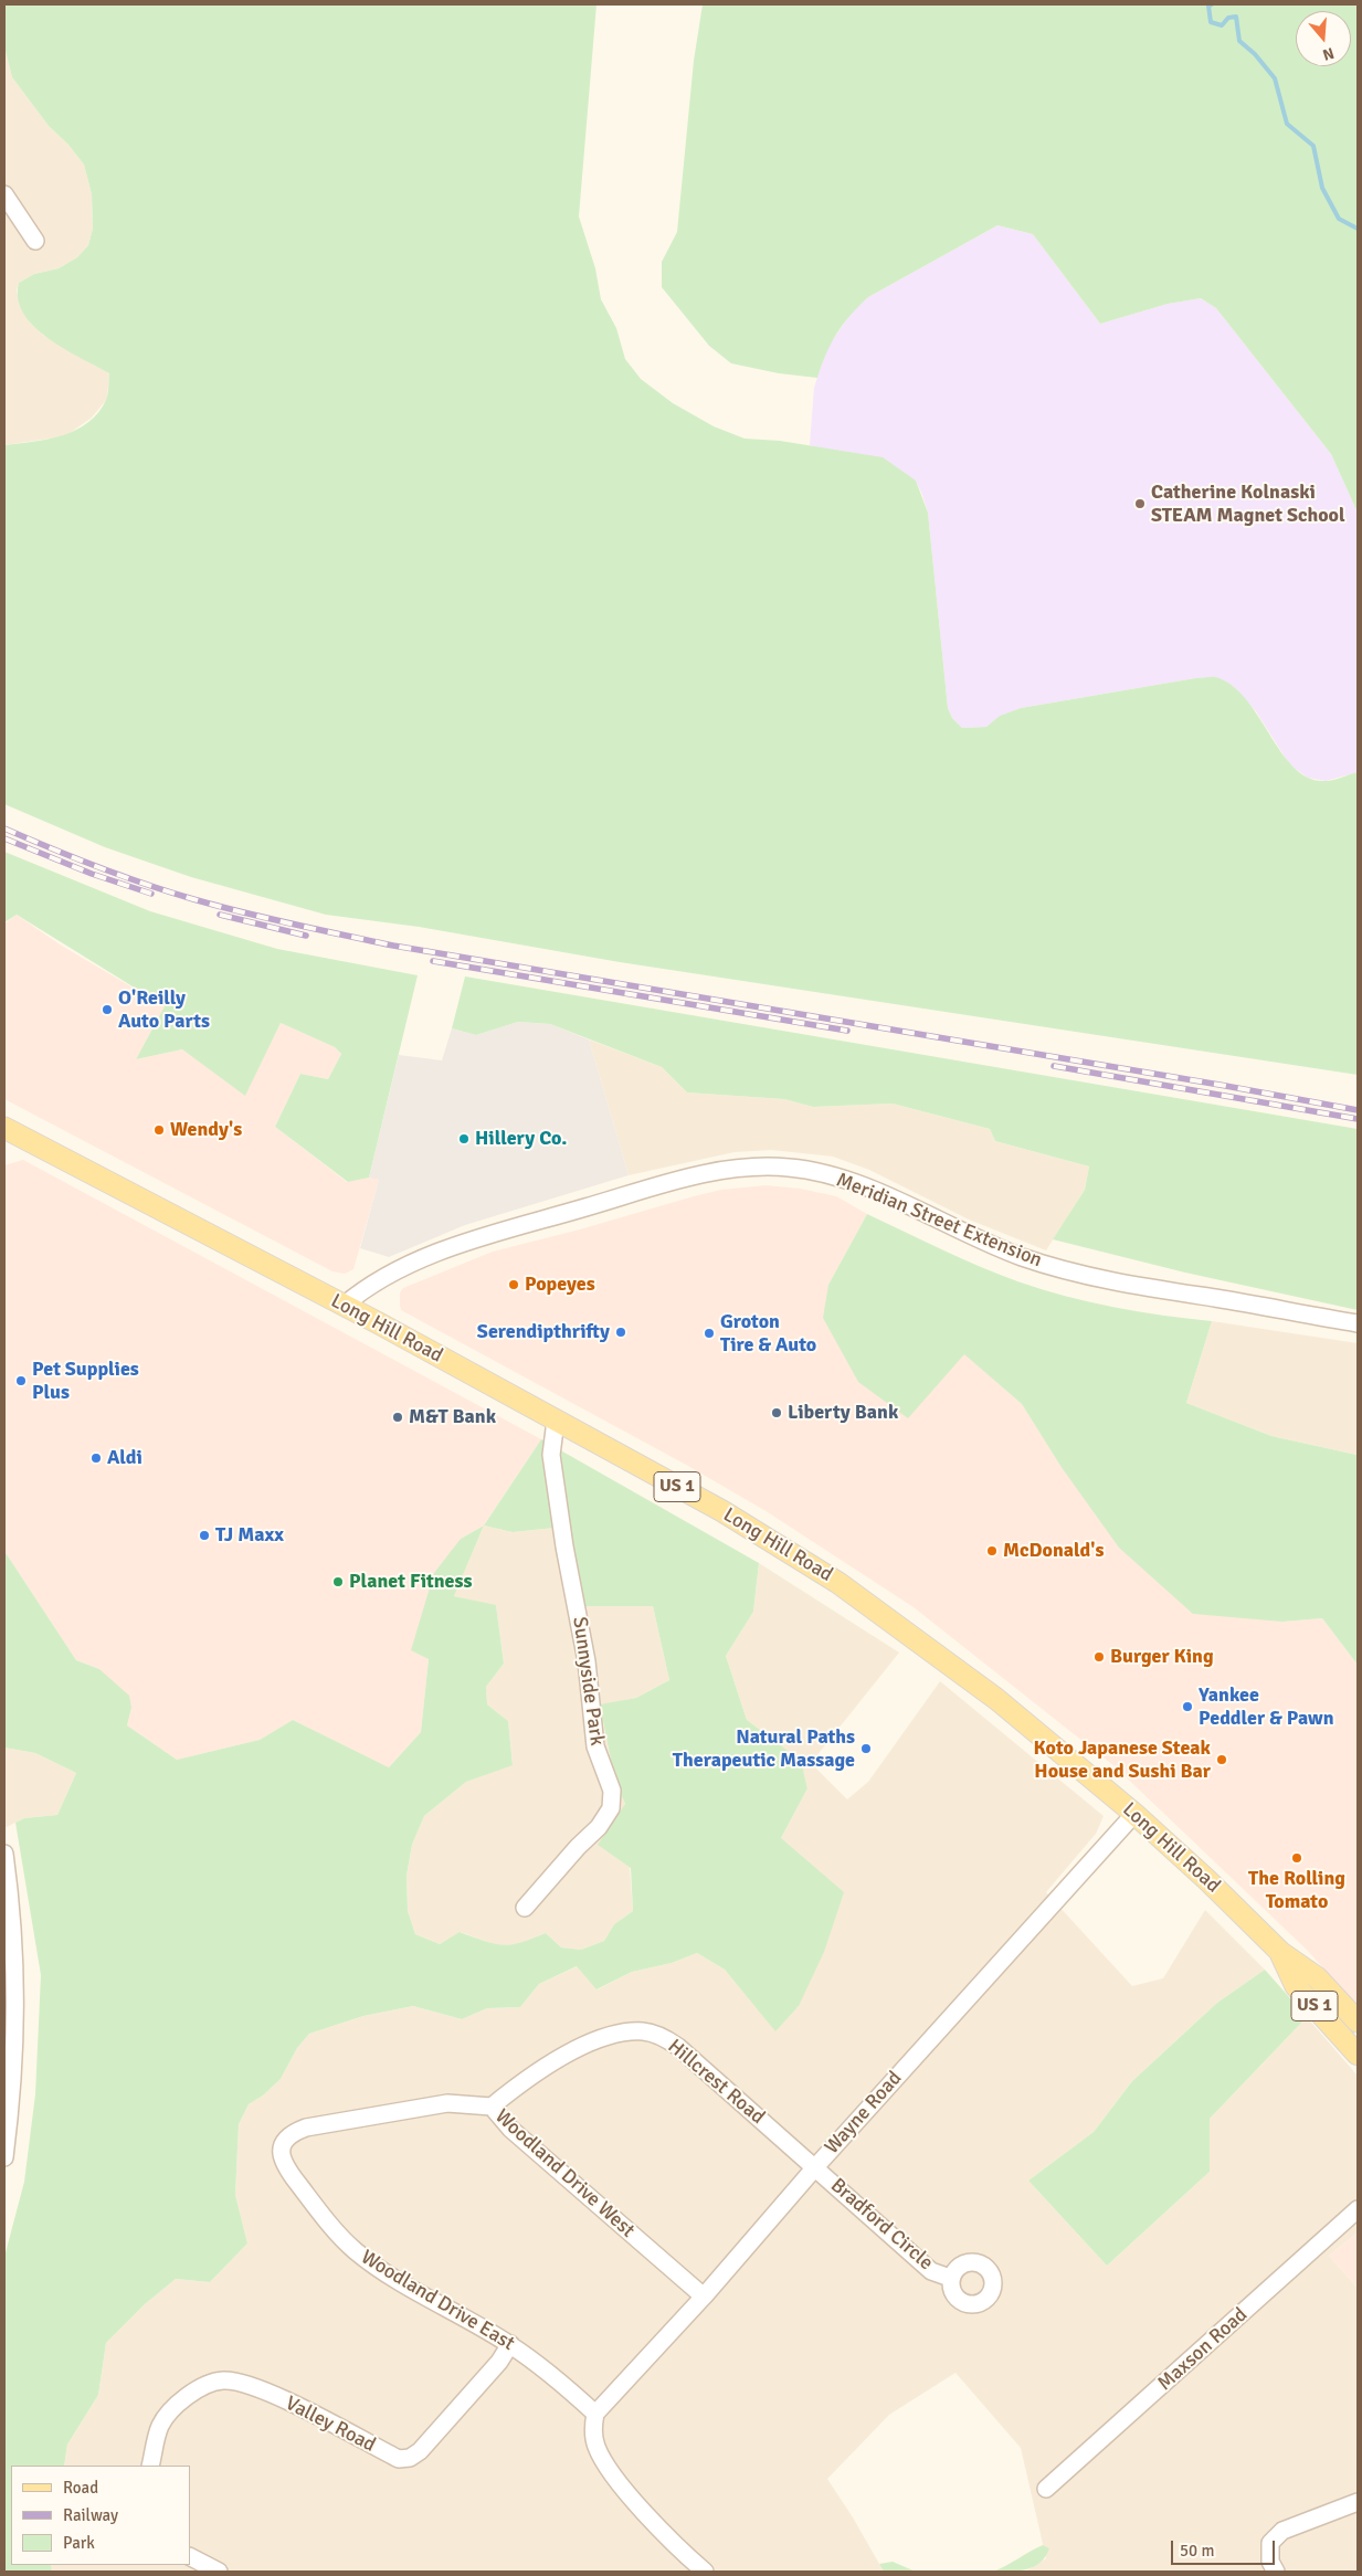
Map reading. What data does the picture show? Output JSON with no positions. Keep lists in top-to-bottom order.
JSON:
{
  "streets": {
    "main road": ["Long Hill Road", "US 1"],
    "street": [
      "Meridian Street Extension",
      "Sunnyside Park",
      "Hillcrest Road",
      "Wayne Road",
      "Woodland Drive West",
      "Bradford Circle",
      "Woodland Drive East",
      "Maxson Road",
      "Valley Road"
    ]
  },
  "crossings": [
    ["Meridian Street Extension", "Long Hill Road"],
    ["Long Hill Road", "Sunnyside Park"],
    ["Long Hill Road", "Wayne Road"],
    ["Hillcrest Road", "Wayne Road"],
    ["Hillcrest Road", "Woodland Drive West"],
    ["Hillcrest Road", "Bradford Circle"],
    ["Wayne Road", "Woodland Drive West"],
    ["Wayne Road", "Bradford Circle"],
    ["Wayne Road", "Woodland Drive East"],
    ["Woodland Drive West", "Woodland Drive East"],
    ["Woodland Drive East", "Valley Road"]
  ],
  "places": [
    "Catherine Kolnaski STEAM Magnet School",
    "O'Reilly Auto Parts",
    "Wendy's",
    "Hillery Co.",
    "Popeyes",
    "Serendipthrifty",
    "Groton Tire & Auto",
    "Pet Supplies Plus",
    "Liberty Bank",
    "M&T Bank",
    "Aldi",
    "TJ Maxx",
    "McDonald's",
    "Planet Fitness",
    "Burger King",
    "Yankee Peddler & Pawn",
    "Natural Paths Therapeutic Massage",
    "Koto Japanese Steak House and Sushi Bar",
    "The Rolling Tomato"
  ],
  "legend": ["Road", "Railway", "Park"],
  "scale_bar": "50 m",
  "north": "bottom"
}
